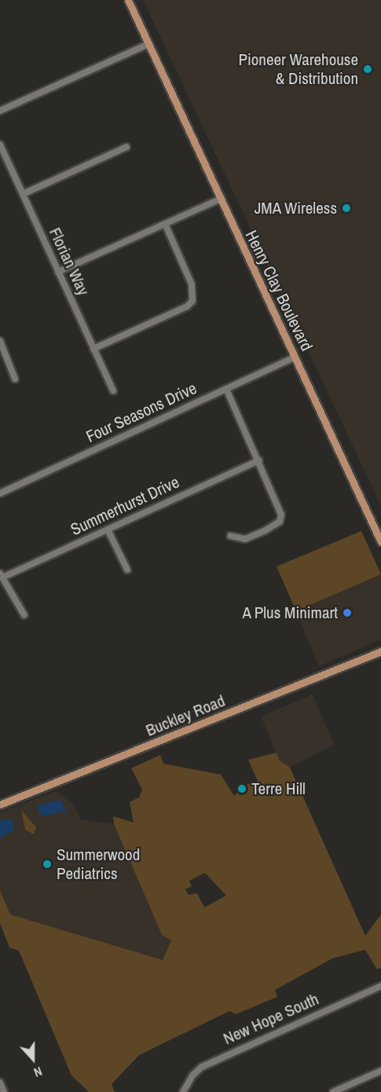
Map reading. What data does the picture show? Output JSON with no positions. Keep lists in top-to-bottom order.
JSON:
{
  "streets": {
    "main road": ["Henry Clay Boulevard", "Buckley Road"],
    "street": [
      "Florian Way",
      "Four Seasons Drive",
      "Summerhurst Drive",
      "New Hope South"
    ]
  },
  "crossings": [
    ["Henry Clay Boulevard", "Four Seasons Drive"]
  ],
  "places": [
    "Pioneer Warehouse & Distribution",
    "JMA Wireless",
    "A Plus Minimart",
    "Terre Hill",
    "Summerwood Pediatrics"
  ],
  "north": "bottom"
}
